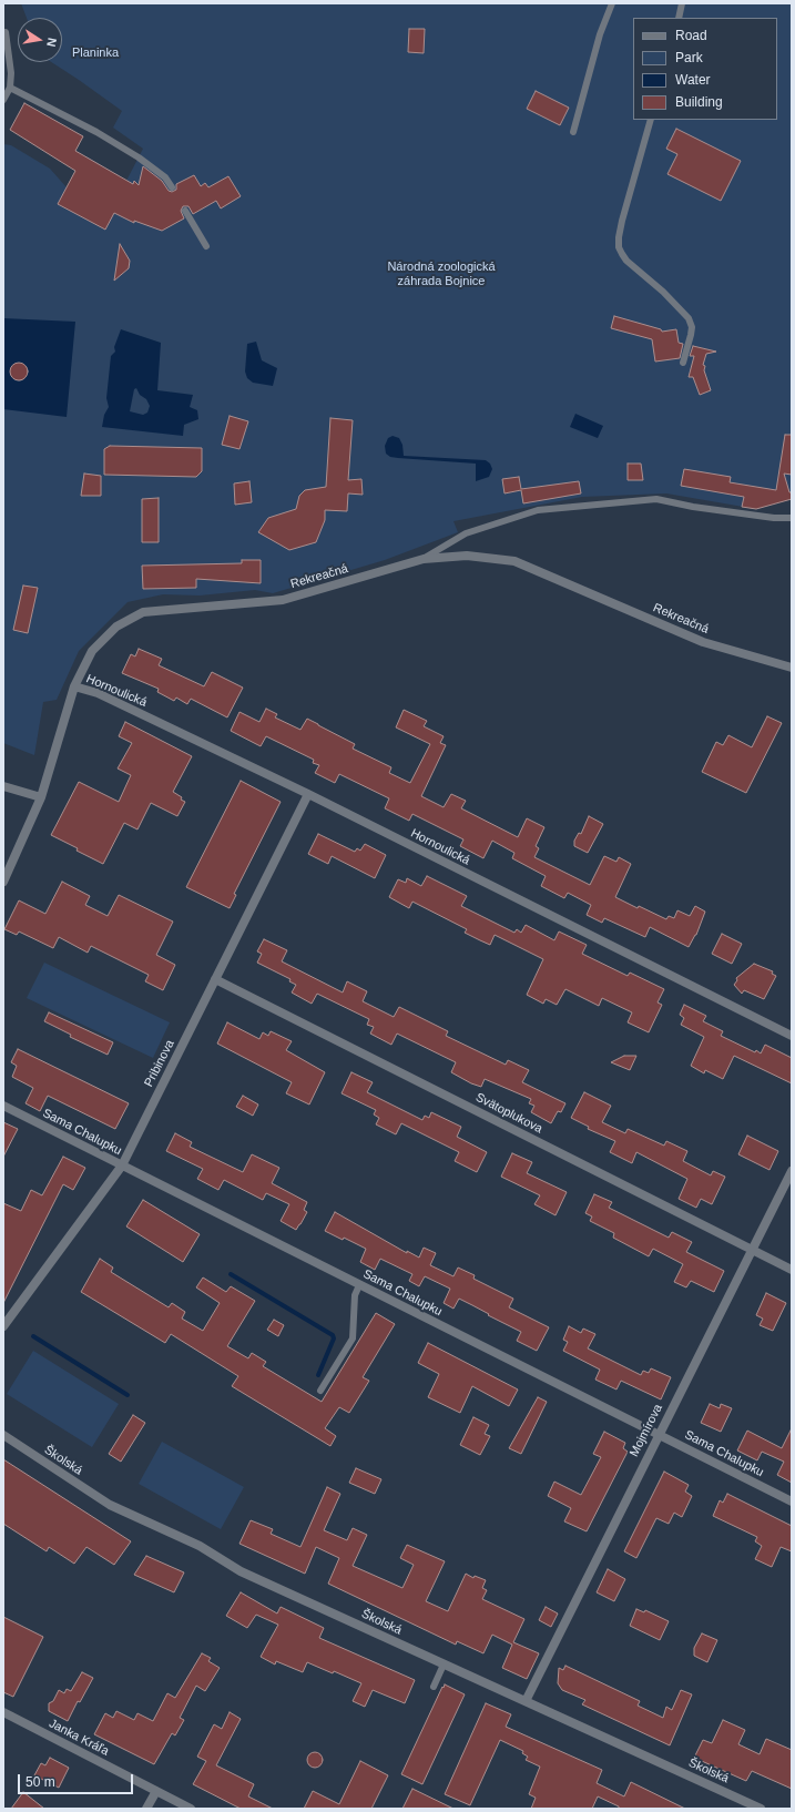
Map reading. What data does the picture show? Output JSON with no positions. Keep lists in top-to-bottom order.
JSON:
{
  "streets": {
    "street": [
      "Rekreačná",
      "Hornoulická",
      "Pribinova",
      "Svätoplukova",
      "Sama Chalupku",
      "Mojmírova",
      "Školská",
      "Janka Kráľa"
    ]
  },
  "crossings": [
    ["Rekreačná", "Hornoulická"],
    ["Hornoulická", "Pribinova"],
    ["Pribinova", "Svätoplukova"],
    ["Pribinova", "Sama Chalupku"],
    ["Svätoplukova", "Mojmírova"],
    ["Sama Chalupku", "Mojmírova"],
    ["Mojmírova", "Školská"]
  ],
  "parks": ["Planinka", "Národná zoologická záhrada Bojnice"],
  "legend": [
    "Road",
    "Park",
    "Water",
    "Building"
  ],
  "scale_bar": "50 m",
  "north": "right"
}
